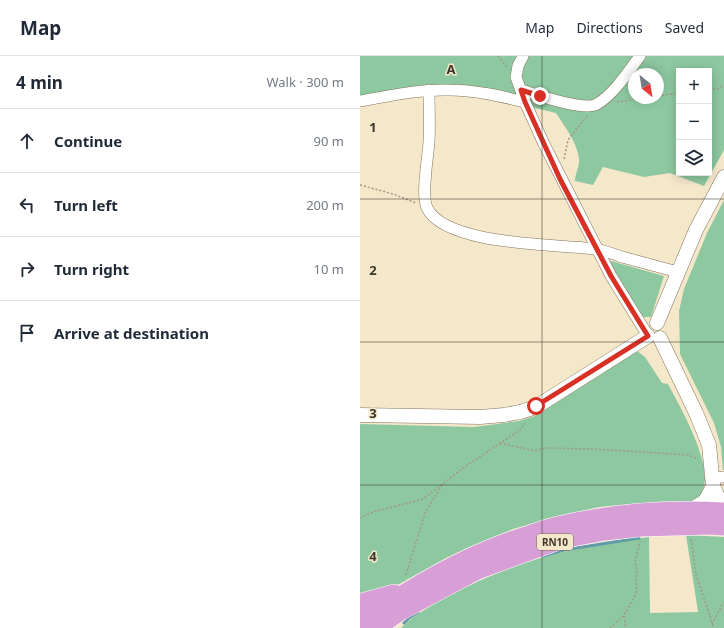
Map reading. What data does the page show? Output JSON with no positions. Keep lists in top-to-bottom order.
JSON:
{
  "streets": {
    "highway": ["RN10"]
  },
  "north": "bottom right",
  "page": {
    "header": "Map",
    "nav": ["Map", "Directions", "Saved"],
    "heading": ["4 min", "Walk · 300 m"],
    "map_buttons": ["+", "−"],
    "list": [
      ["Continue", "90 m"],
      ["Turn left", "200 m"],
      ["Turn right", "10 m"],
      "Arrive at destination"
    ]
  },
  "grid": {
    "columns": ["A"],
    "rows": [
      "1",
      "2",
      "3",
      "4"
    ]
  }
}
